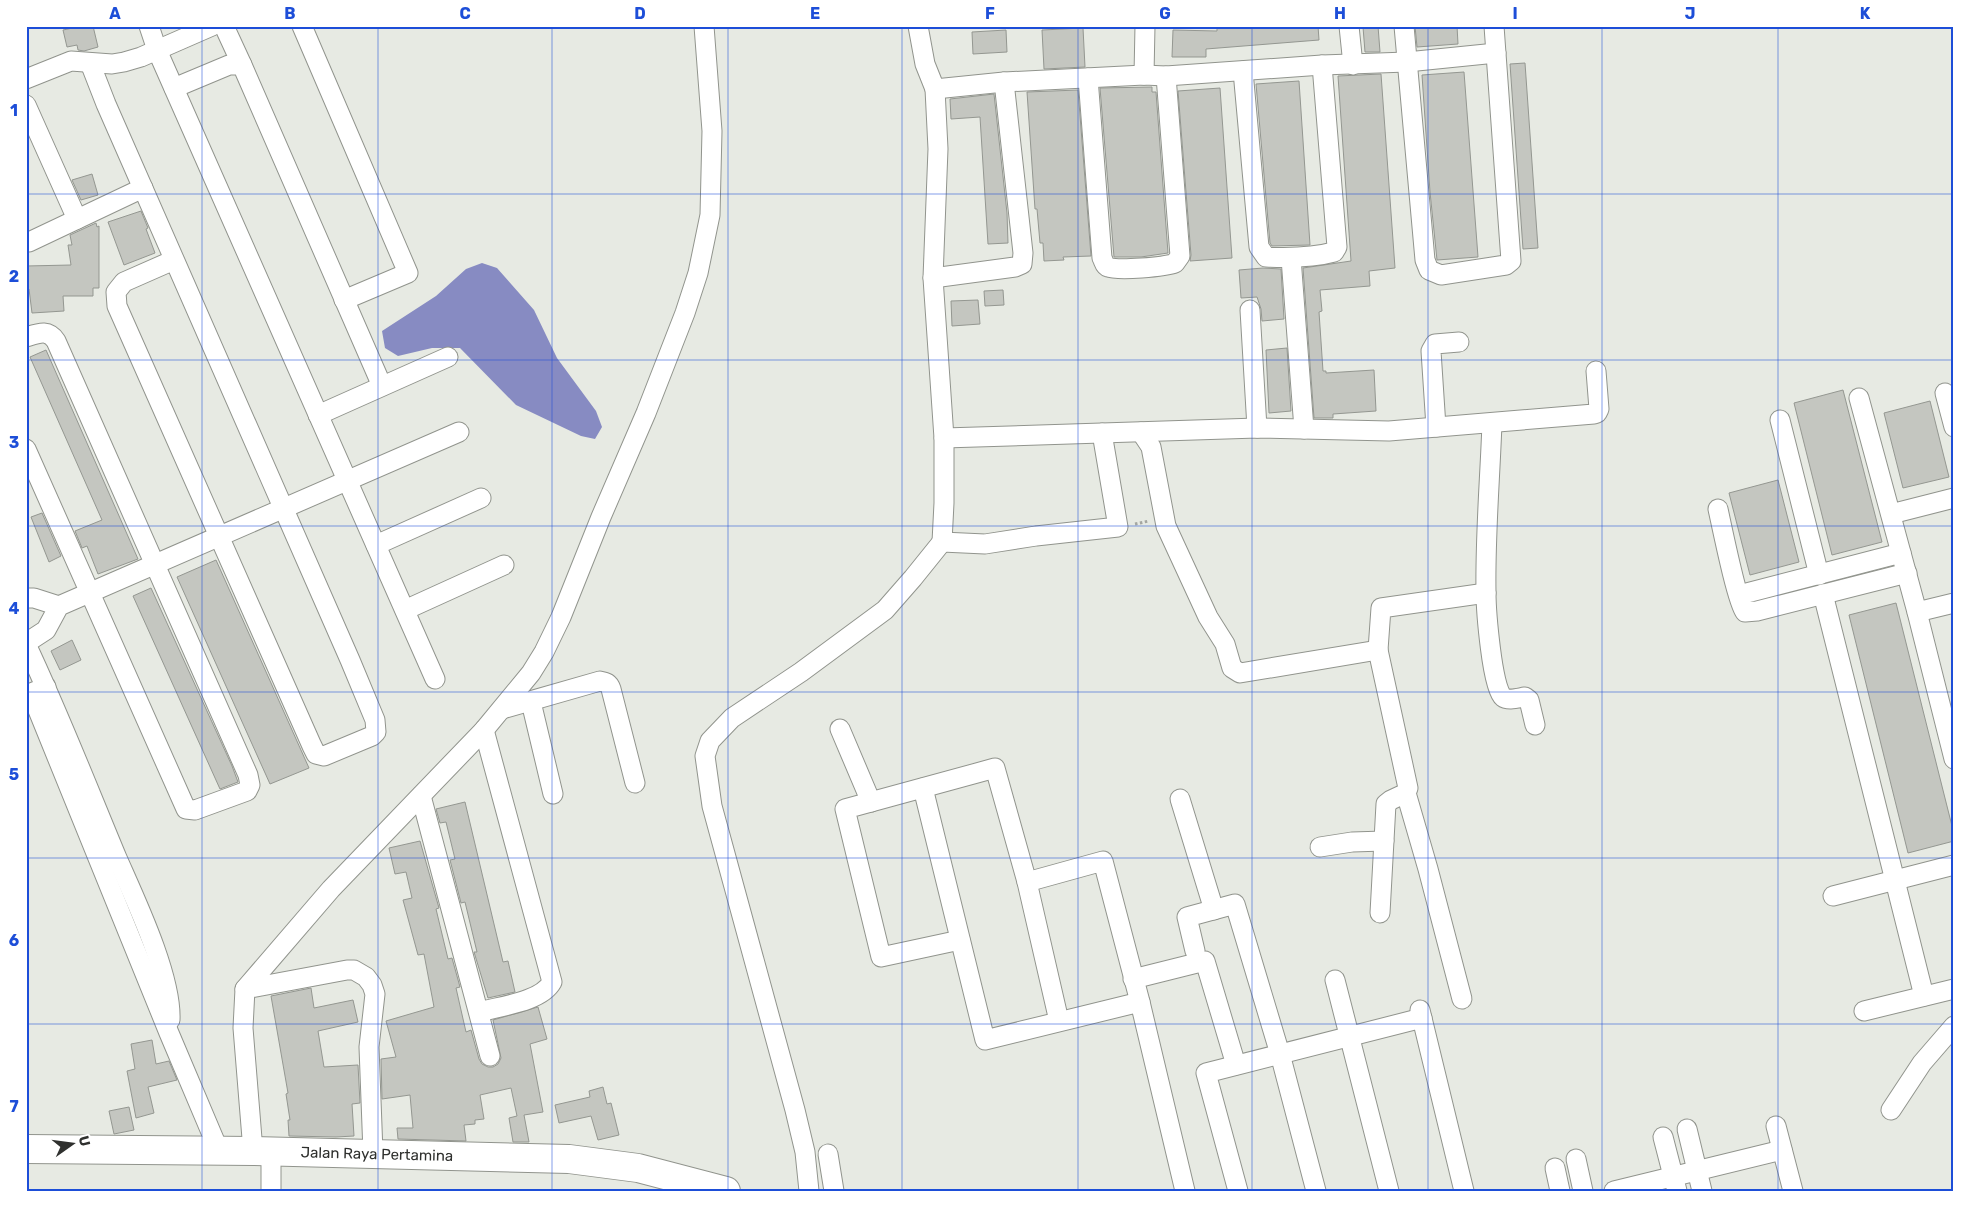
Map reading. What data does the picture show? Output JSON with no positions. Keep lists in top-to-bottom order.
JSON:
{
  "streets": {
    "main road": ["Jalan Raya Pertamina"]
  },
  "north": "right",
  "grid": {
    "columns": [
      "A",
      "B",
      "C",
      "D",
      "E",
      "F",
      "G",
      "H",
      "I",
      "J",
      "K"
    ],
    "rows": [
      "1",
      "2",
      "3",
      "4",
      "5",
      "6",
      "7"
    ]
  }
}
